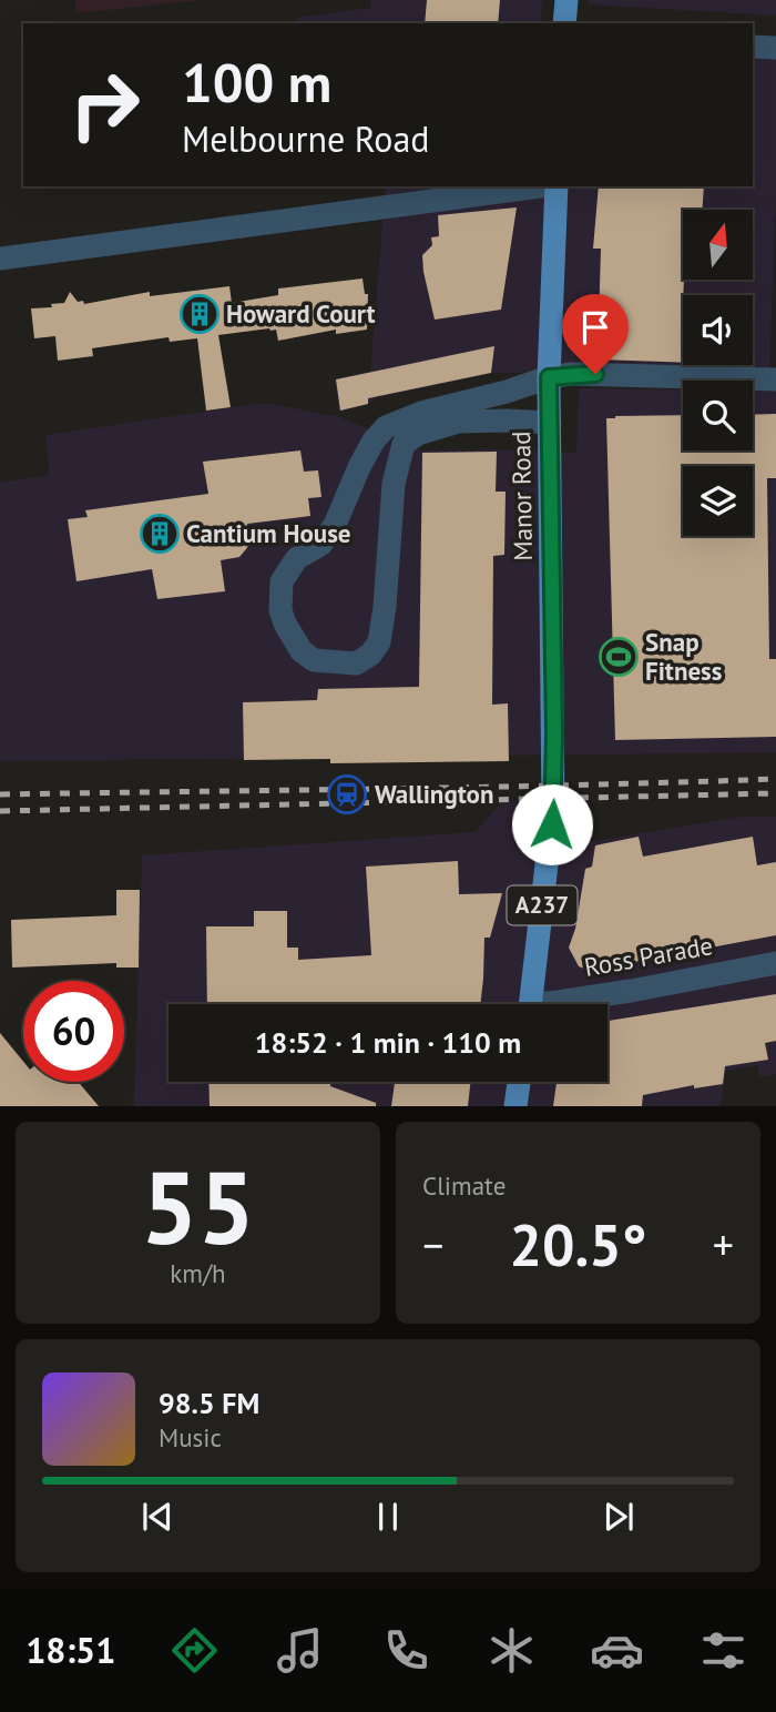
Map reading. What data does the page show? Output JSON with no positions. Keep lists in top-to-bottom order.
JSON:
{
  "streets": {
    "main road": ["Manor Road", "A237"],
    "street": ["Ross Parade"]
  },
  "places": {
    "building": ["Howard Court", "Cantium House"],
    "sports": ["Snap Fitness"],
    "station": ["Wallington"]
  },
  "north": "top",
  "page": {
    "turn": ["100 m", "Melbourne Road"],
    "limit": "60",
    "trip": "18:52 · 1 min · 110 m",
    "tile": [
      ["55", "km/h"],
      "Climate"
    ],
    "heat": ["−", "20.5°", "+"],
    "song": ["98.5 FM", "Music"],
    "tabs": "18:51"
  }
}
